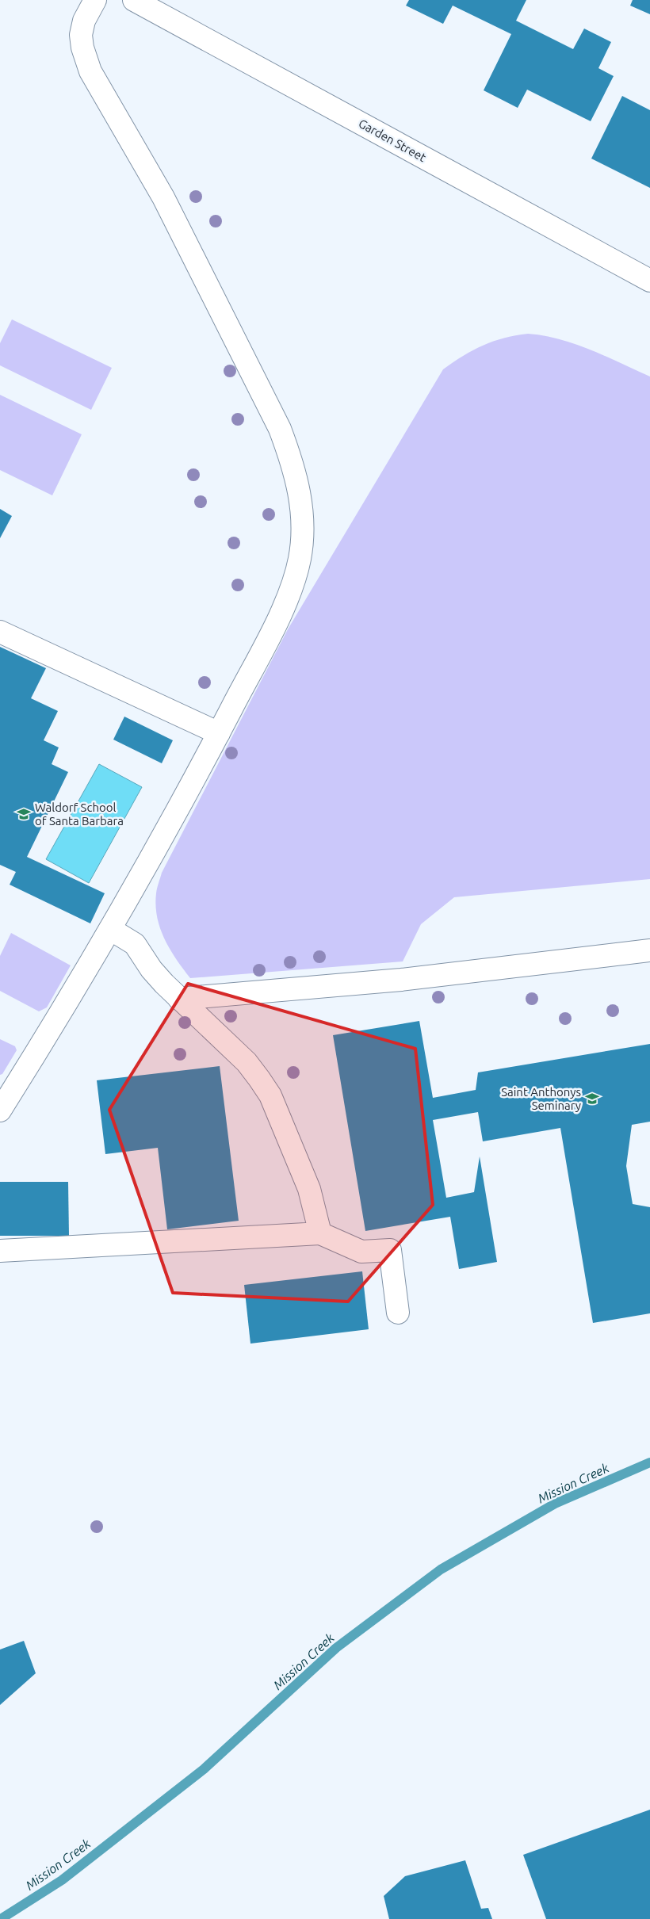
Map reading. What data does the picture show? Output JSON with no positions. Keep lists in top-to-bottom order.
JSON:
{
  "streets": {
    "street": ["Garden Street"]
  },
  "water": ["Mission Creek"],
  "places": {
    "school or university": ["Waldorf School of Santa Barbara", "Saint Anthonys Seminary"]
  }
}
